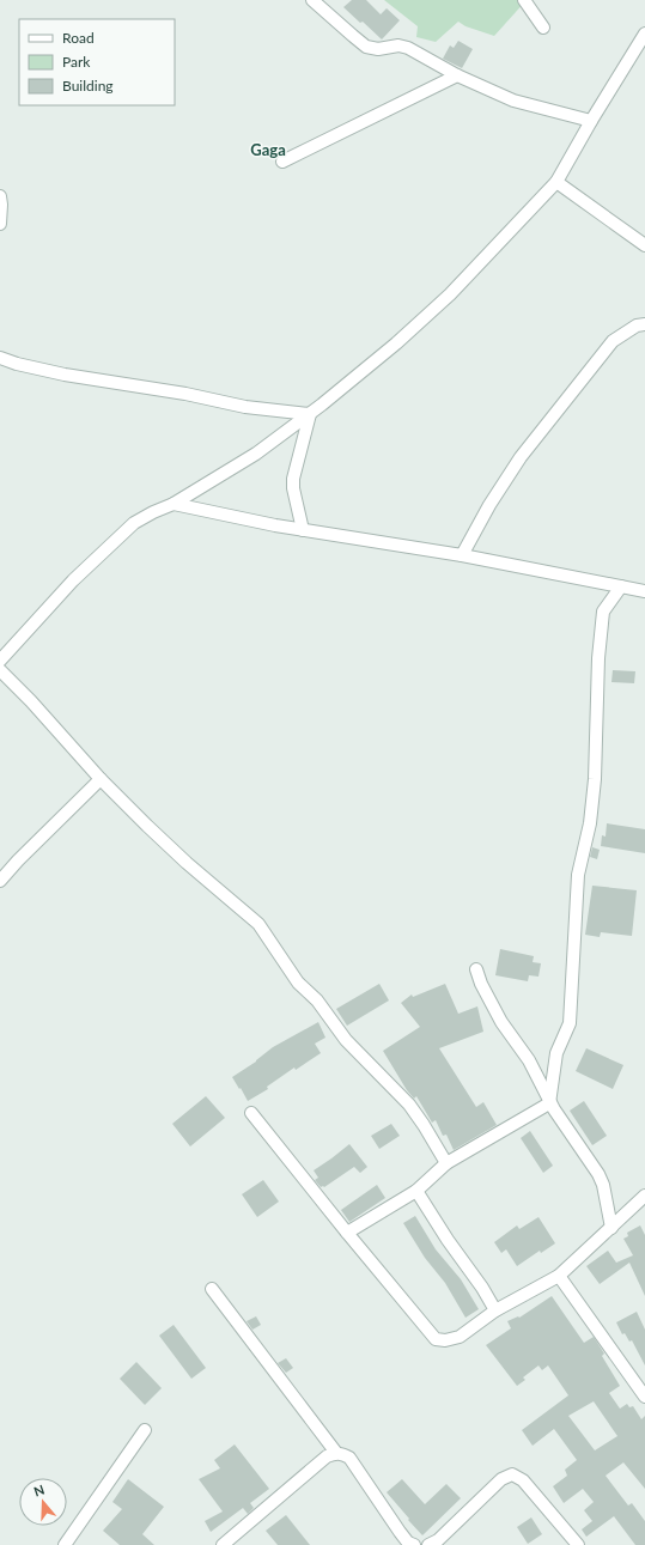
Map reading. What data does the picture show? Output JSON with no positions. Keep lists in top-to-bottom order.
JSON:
{
  "districts": ["Gaga"],
  "legend": ["Road", "Park", "Building"],
  "north": "top"
}
